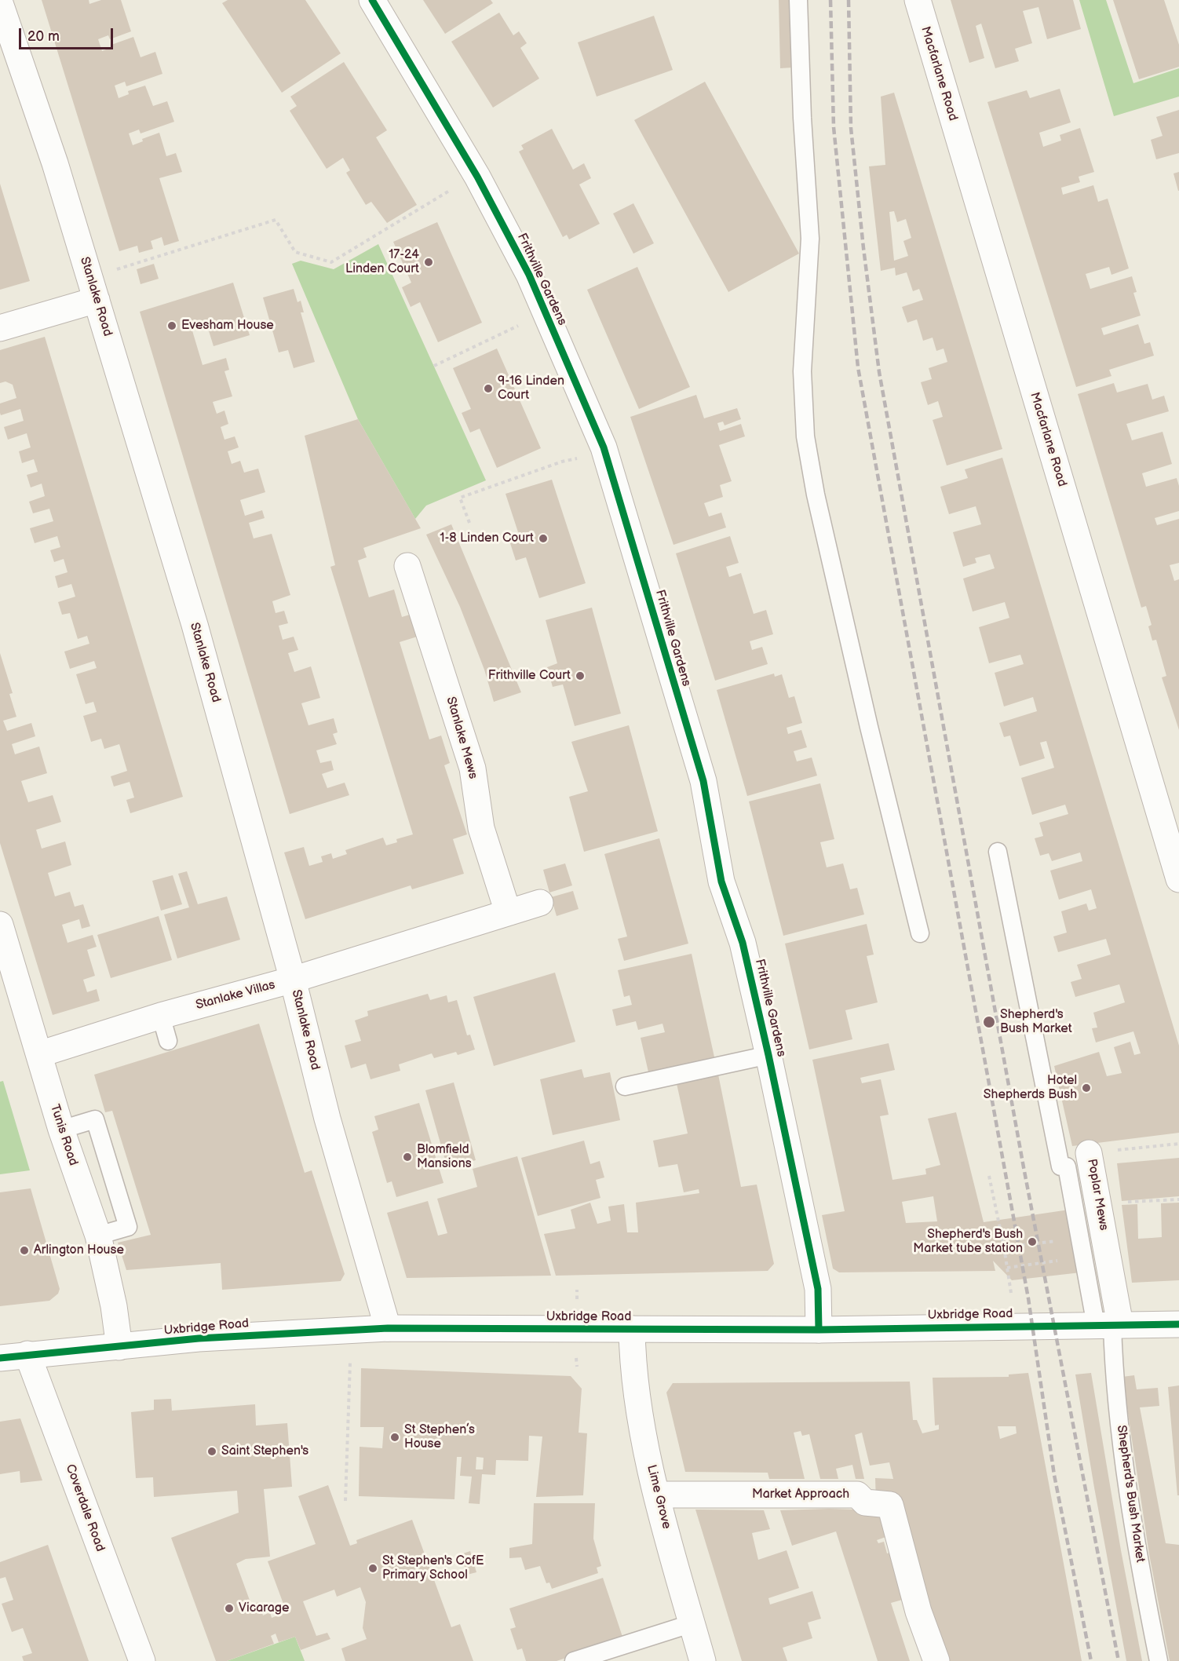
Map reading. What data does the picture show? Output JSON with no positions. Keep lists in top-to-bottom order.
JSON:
{
  "streets": {
    "street": [
      "Macfarlane Road",
      "Frithville Gardens",
      "Stanlake Road",
      "Stanlake Mews",
      "Stanlake Villas",
      "Tunis Road",
      "Poplar Mews",
      "Uxbridge Road",
      "Market Approach",
      "Lime Grove",
      "Coverdale Road"
    ],
    "lane": ["Shepherd's Bush Market"]
  },
  "crossings": [
    ["Frithville Gardens", "Uxbridge Road"],
    ["Stanlake Road", "Stanlake Villas"],
    ["Stanlake Road", "Uxbridge Road"],
    ["Stanlake Mews", "Stanlake Villas"],
    ["Stanlake Villas", "Tunis Road"],
    ["Tunis Road", "Uxbridge Road"],
    ["Poplar Mews", "Uxbridge Road"],
    ["Poplar Mews", "Shepherd's Bush Market"],
    ["Uxbridge Road", "Shepherd's Bush Market"],
    ["Uxbridge Road", "Lime Grove"],
    ["Uxbridge Road", "Coverdale Road"],
    ["Market Approach", "Lime Grove"]
  ],
  "places": [
    "17-24 Linden Court",
    "Evesham House",
    "9-16 Linden Court",
    "1-8 Linden Court",
    "Frithville Court",
    "Shepherd's Bush Market",
    "Hotel Shepherds Bush",
    "Blomfield Mansions",
    "Shepherd's Bush Market tube station",
    "Arlington House",
    "St Stephen’s House",
    "Saint Stephen's",
    "St Stephen's CofE Primary School",
    "Vicarage"
  ],
  "scale_bar": "20 m"
}
